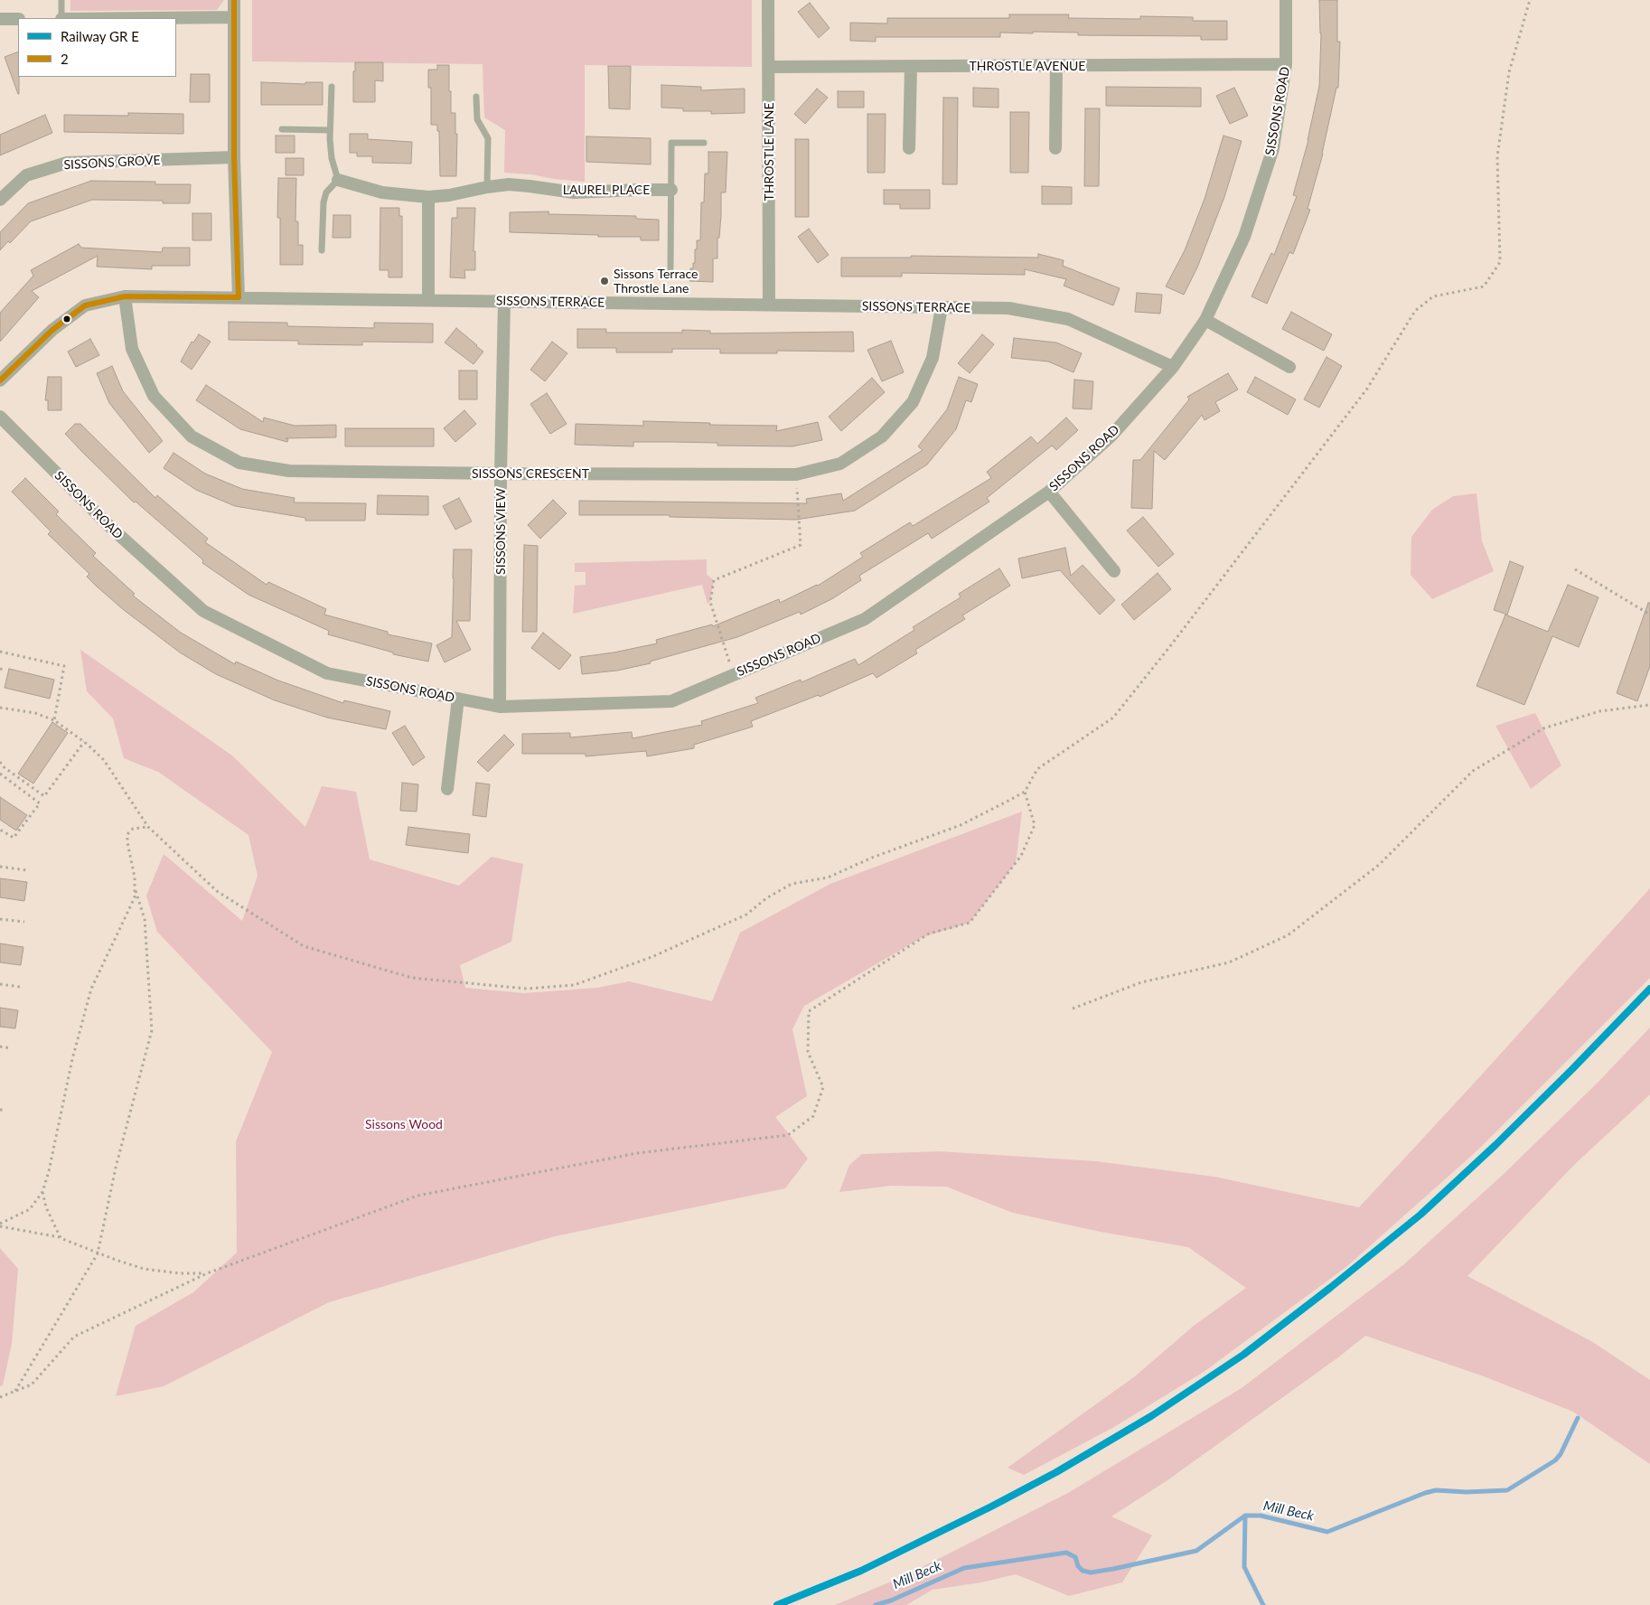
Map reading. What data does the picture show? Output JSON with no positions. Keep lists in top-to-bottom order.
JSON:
{
  "streets": {
    "street": [
      "THROSTLE AVENUE",
      "SISSONS ROAD",
      "THROSTLE LANE",
      "SISSONS GROVE",
      "LAUREL PLACE",
      "SISSONS TERRACE",
      "SISSONS CRESCENT",
      "SISSONS VIEW"
    ]
  },
  "crossings": [
    ["THROSTLE AVENUE", "SISSONS ROAD"],
    ["THROSTLE AVENUE", "THROSTLE LANE"],
    ["SISSONS ROAD", "SISSONS TERRACE"],
    ["SISSONS ROAD", "SISSONS VIEW"],
    ["THROSTLE LANE", "SISSONS TERRACE"],
    ["SISSONS TERRACE", "SISSONS CRESCENT"],
    ["SISSONS TERRACE", "SISSONS VIEW"],
    ["SISSONS CRESCENT", "SISSONS VIEW"]
  ],
  "water": ["Mill Beck"],
  "parks": ["Sissons Wood"],
  "places": ["Sissons Terrace Throstle Lane"],
  "lines": ["transit line 2"],
  "legend": ["Railway GR E", "2"]
}
